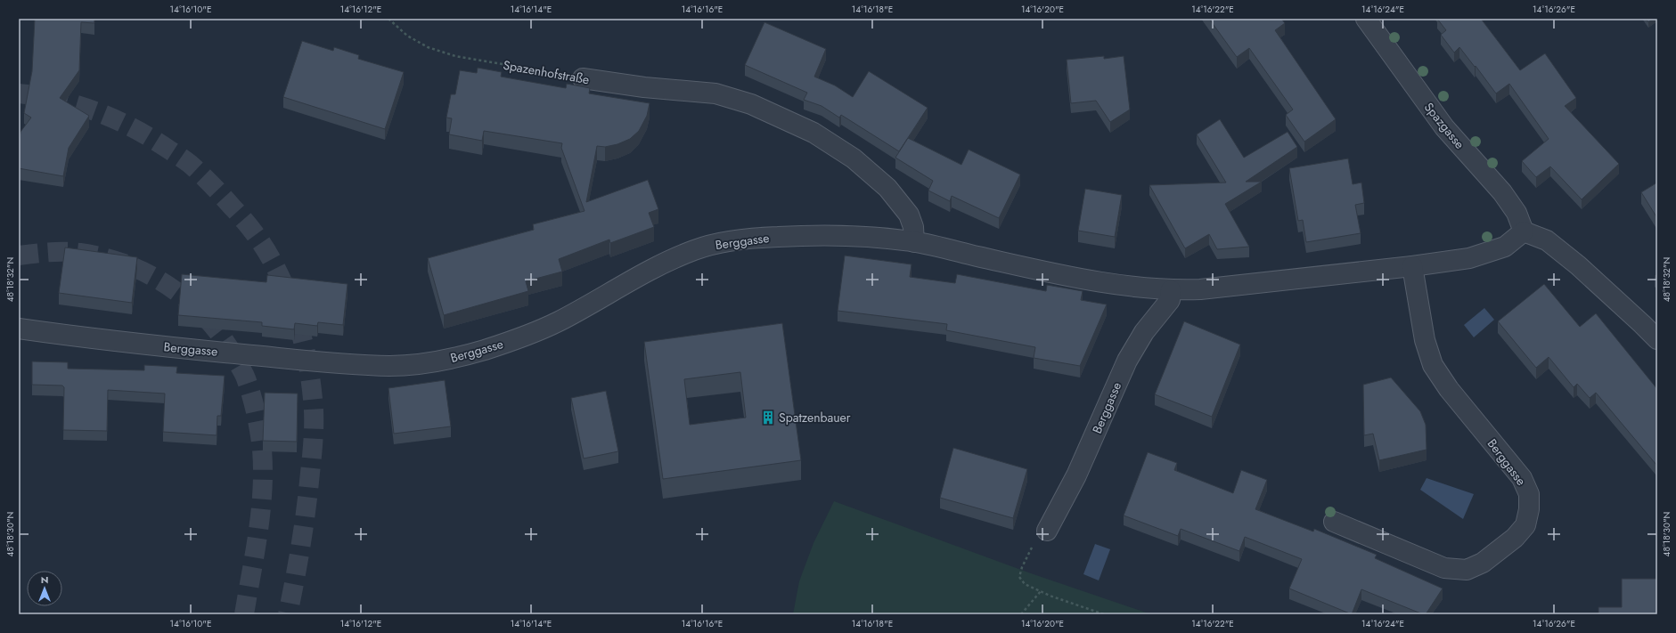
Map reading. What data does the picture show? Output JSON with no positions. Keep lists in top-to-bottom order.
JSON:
{
  "streets": {
    "street": ["Spazenhofstraße", "Spazgasse", "Berggasse"]
  },
  "crossings": [
    ["Spazenhofstraße", "Berggasse"],
    ["Spazgasse", "Berggasse"]
  ],
  "places": {
    "building": ["Spatzenbauer"]
  },
  "north": "top",
  "coordinates": [
    "14°16'10\"E",
    "14°16'12\"E",
    "14°16'14\"E",
    "14°16'16\"E",
    "14°16'18\"E",
    "14°16'20\"E",
    "14°16'22\"E",
    "14°16'24\"E",
    "14°16'26\"E",
    "48°18'32\"N",
    "48°18'30\"N"
  ]
}
